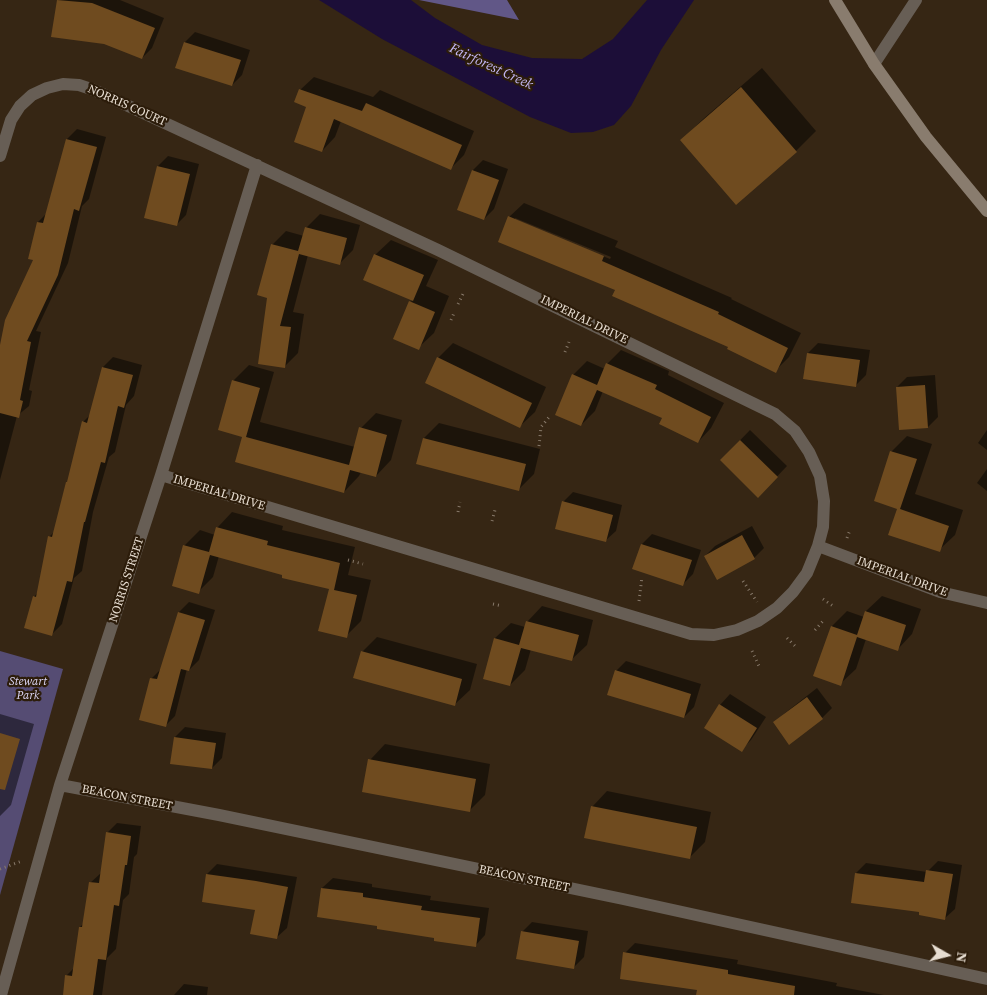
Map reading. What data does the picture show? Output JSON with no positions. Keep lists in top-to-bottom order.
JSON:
{
  "streets": {
    "street": [
      "NORRIS COURT",
      "IMPERIAL DRIVE",
      "NORRIS STREET",
      "BEACON STREET"
    ]
  },
  "crossings": [
    ["NORRIS COURT", "IMPERIAL DRIVE"],
    ["NORRIS COURT", "NORRIS STREET"],
    ["IMPERIAL DRIVE", "NORRIS STREET"],
    ["NORRIS STREET", "BEACON STREET"]
  ],
  "water": ["Fairforest Creek"],
  "parks": ["Stewart Park"],
  "north": "right"
}
